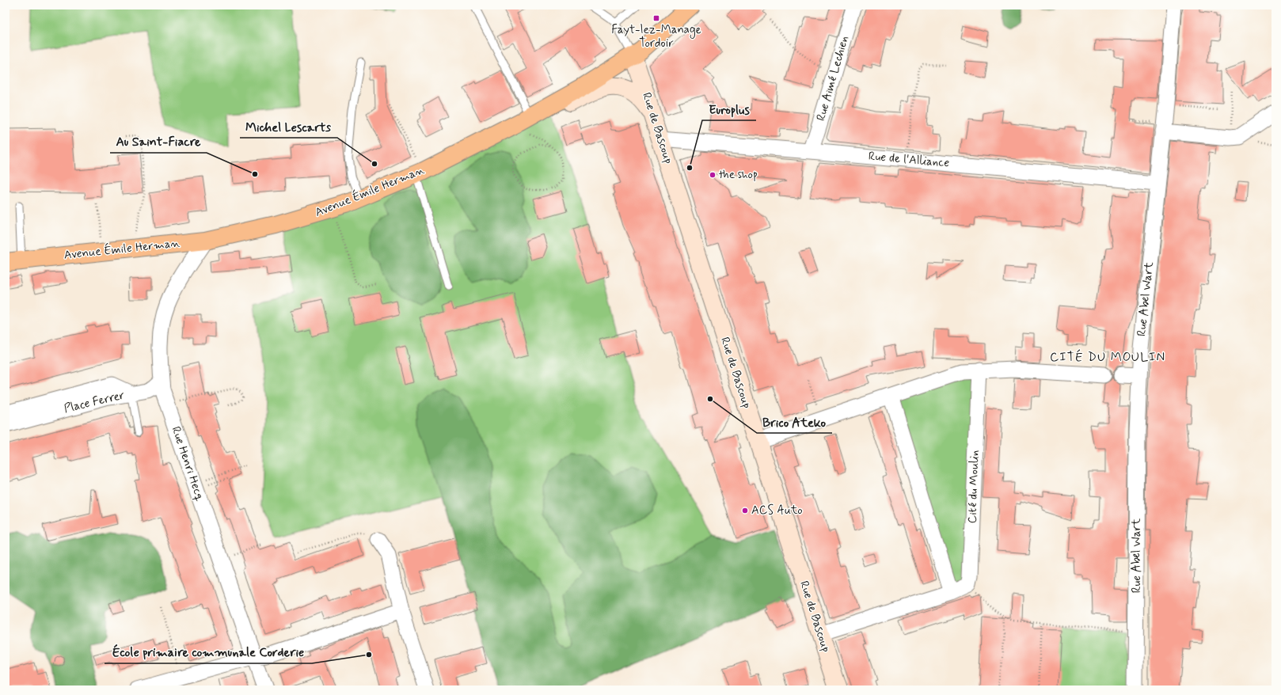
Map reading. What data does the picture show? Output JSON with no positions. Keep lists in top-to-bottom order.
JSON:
{
  "streets": {
    "main road": ["Rue de Bascoup", "Avenue Émile Herman"],
    "street": [
      "Rue Aimé Lechien",
      "Rue de l'Alliance",
      "Rue Abel Wart",
      "Place Ferrer",
      "Rue Henri Hecq",
      "Cité du Moulin"
    ]
  },
  "crossings": [
    ["Rue Aimé Lechien", "Rue de l'Alliance"],
    ["Rue de Bascoup", "Rue de l'Alliance"],
    ["Rue de Bascoup", "Avenue Émile Herman"],
    ["Rue de l'Alliance", "Rue Abel Wart"],
    ["Avenue Émile Herman", "Rue Henri Hecq"]
  ],
  "districts": ["CITÉ DU MOULIN"],
  "places": {
    "transit": ["Fayt-lez-Manage Tordoir"],
    "other": [
      "Michel Lescarts",
      "Europlus",
      "Au Saint-Fiacre",
      "the shop",
      "Brico Ateko",
      "ACS Auto",
      "École primaire communale Corderie"
    ]
  }
}
